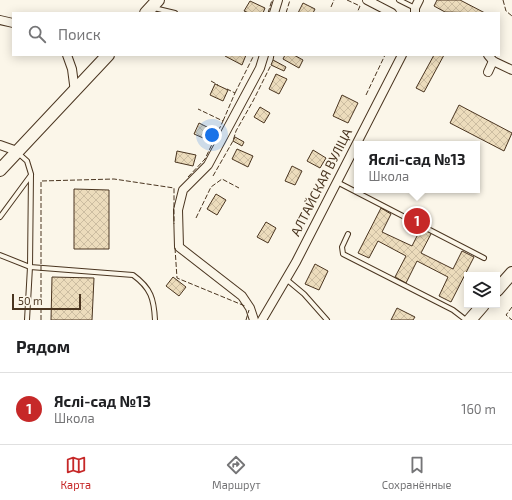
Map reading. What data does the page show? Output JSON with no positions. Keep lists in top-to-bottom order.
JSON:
{
  "streets": {
    "street": ["АЛТАЙСКАЯ ВУЛІЦА"]
  },
  "scale_bar": "50 m",
  "page": {
    "search": "Поиск",
    "popup": ["Яслі-сад №13", "Школа"],
    "pins": "1",
    "scale": "50 m",
    "heading": "Рядом",
    "list": [
      {
        "mark": "1",
        "name": "Яслі-сад №13",
        "note": "Школа",
        "value": "160 m"
      }
    ],
    "nav": ["Карта", "Маршрут", "Сохранённые"]
  }
}
